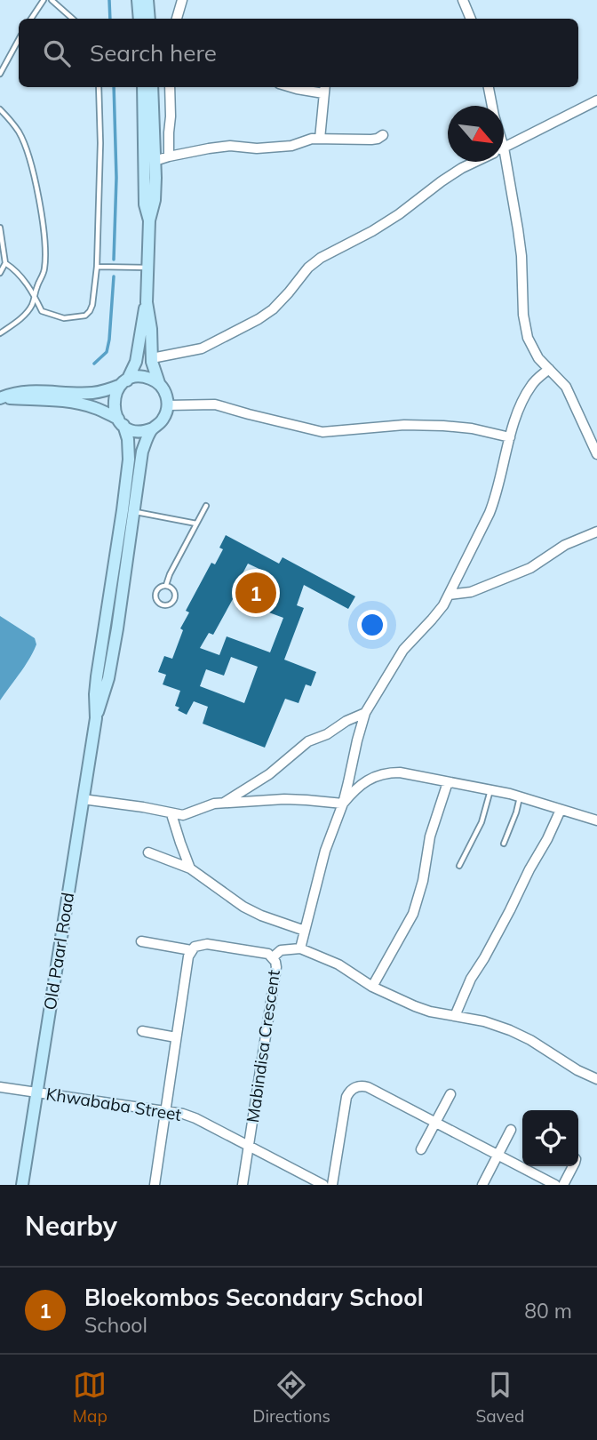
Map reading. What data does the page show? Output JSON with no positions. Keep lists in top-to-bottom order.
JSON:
{
  "streets": {
    "main road": ["Old Paarl Road"],
    "street": ["Mabindisa Crescent", "Khwababa Street"]
  },
  "crossings": [
    ["Old Paarl Road", "Khwababa Street"],
    ["Mabindisa Crescent", "Khwababa Street"]
  ],
  "north": "bottom right",
  "page": {
    "search": "Search here",
    "pins": "1",
    "heading": "Nearby",
    "list": [
      {
        "mark": "1",
        "name": "Bloekombos Secondary School",
        "note": "School",
        "value": "80 m"
      }
    ],
    "nav": ["Map", "Directions", "Saved"]
  }
}
